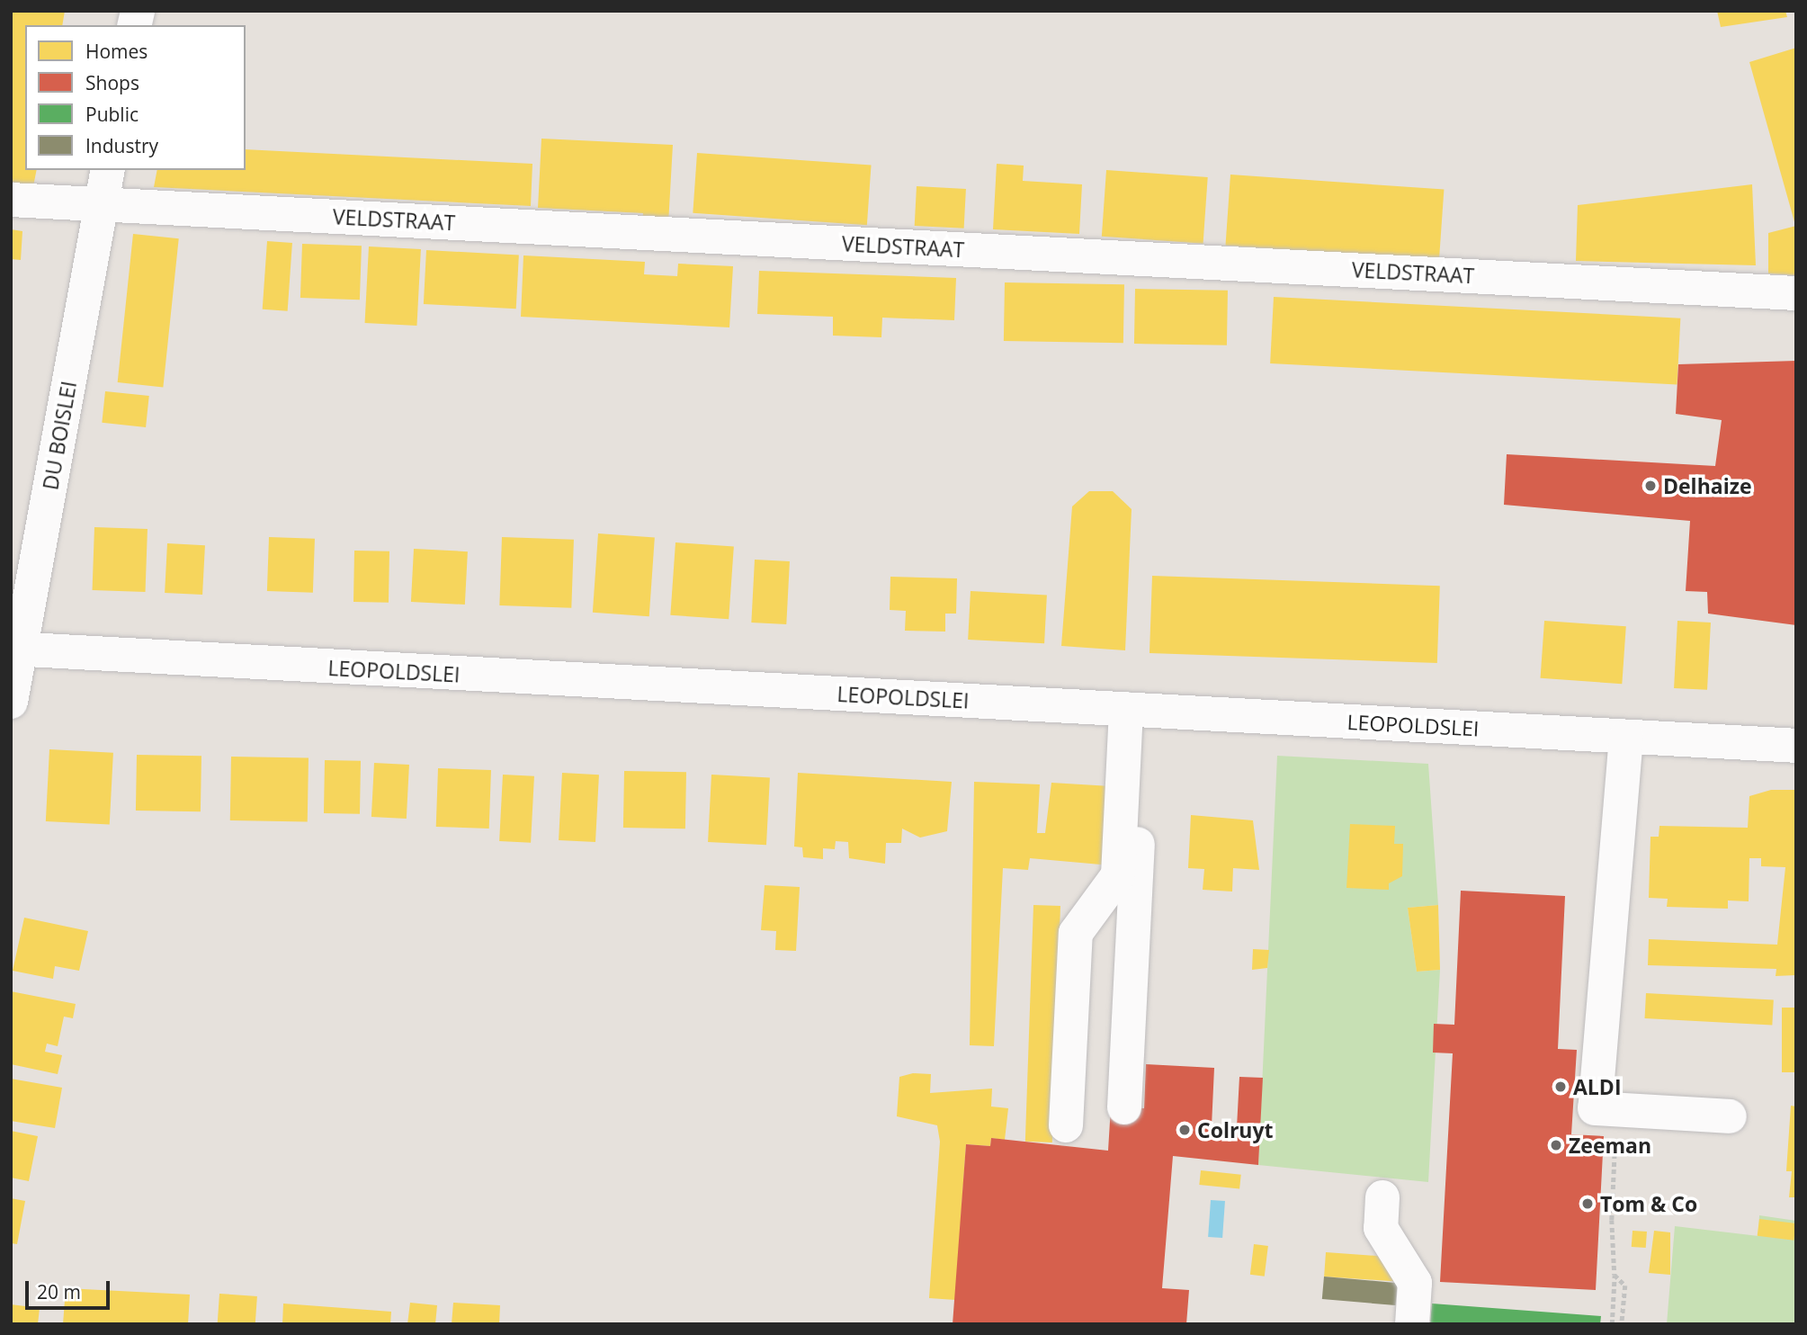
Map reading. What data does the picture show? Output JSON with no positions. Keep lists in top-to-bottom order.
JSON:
{
  "streets": {
    "street": ["VELDSTRAAT", "DU BOISLEI", "LEOPOLDSLEI"]
  },
  "crossings": [
    ["VELDSTRAAT", "DU BOISLEI"],
    ["DU BOISLEI", "LEOPOLDSLEI"]
  ],
  "places": [
    "Delhaize",
    "ALDI",
    "Colruyt",
    "Zeeman",
    "Tom & Co"
  ],
  "legend": [
    "Homes",
    "Shops",
    "Public",
    "Industry"
  ],
  "scale_bar": "20 m"
}
